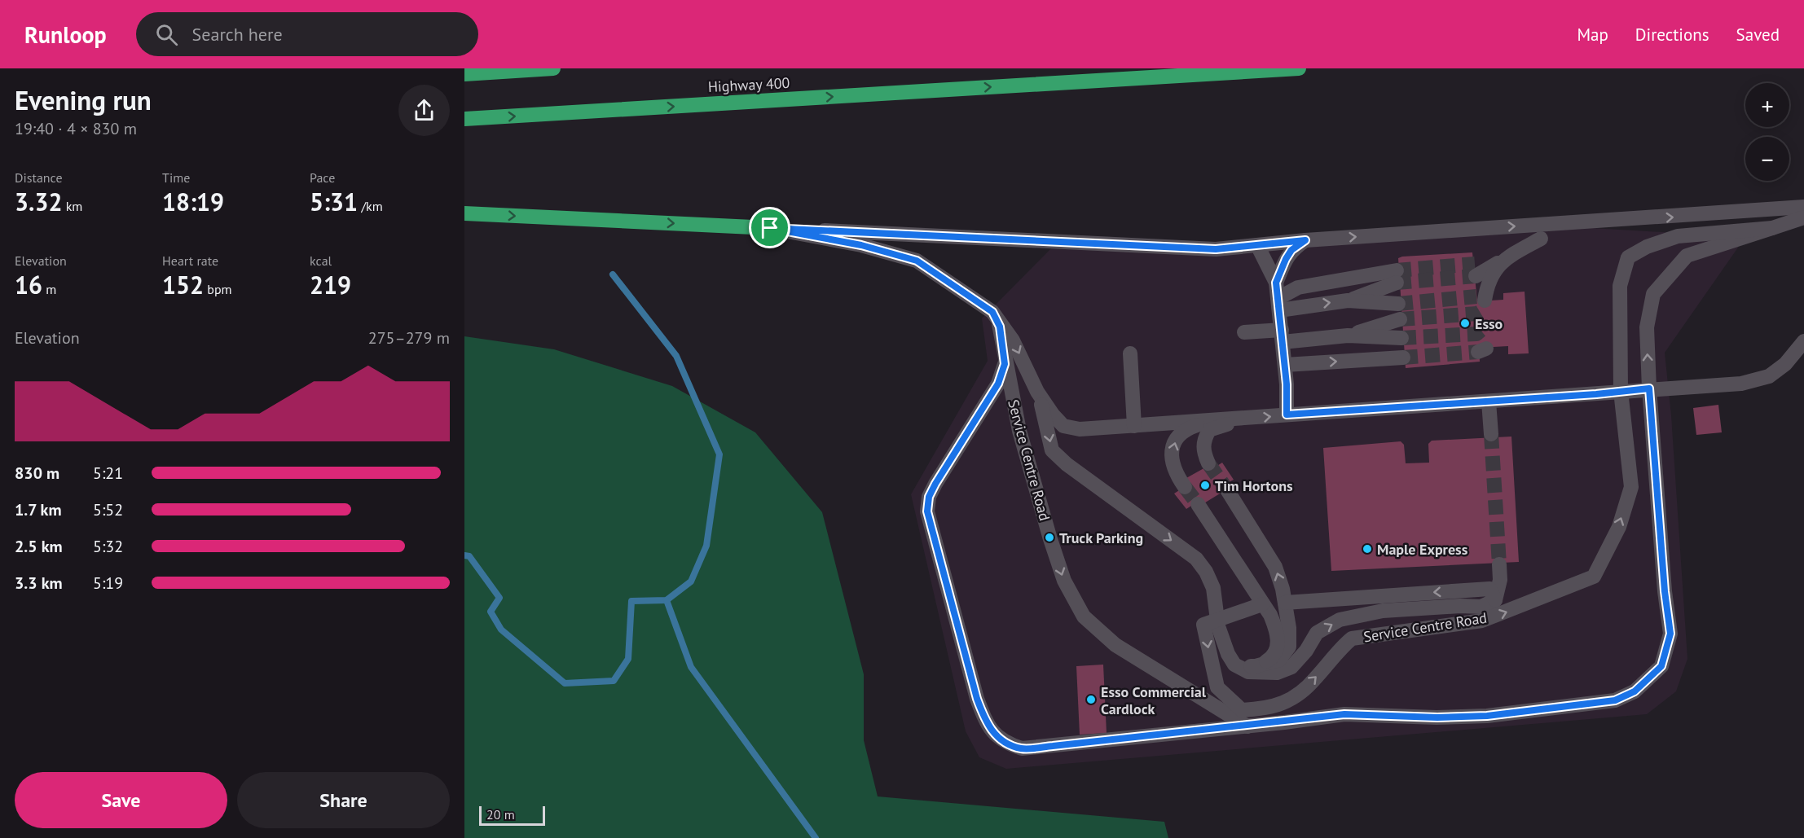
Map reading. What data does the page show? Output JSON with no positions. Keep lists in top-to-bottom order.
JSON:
{
  "streets": {
    "highway": ["Highway 400"],
    "lane": ["Service Centre Road"]
  },
  "places": [
    "Esso",
    "Tim Hortons",
    "Truck Parking",
    "Maple Express",
    "Esso Commercial Cardlock"
  ],
  "scale_bar": "20 m",
  "page": {
    "header": "Runloop",
    "search": "Search here",
    "nav": ["Map", "Directions", "Saved"],
    "heading": ["Evening run", "19:40 · 4 × 830 m"],
    "map_buttons": ["+", "−"],
    "stats": [
      ["Distance", "3.32 km"],
      ["Time", "18:19"],
      ["Pace", "5:31 /km"],
      ["Elevation", "16 m"],
      ["Heart rate", "152 bpm"],
      ["kcal", "219"]
    ],
    "chart": ["Elevation", "275–279 m"],
    "list": [
      {
        "name": "830 m",
        "note": "5:21"
      },
      {
        "name": "1.7 km",
        "note": "5:52"
      },
      {
        "name": "2.5 km",
        "note": "5:32"
      },
      {
        "name": "3.3 km",
        "note": "5:19"
      }
    ],
    "buttons": ["Save", "Share"],
    "scale": "20 m"
  }
}
